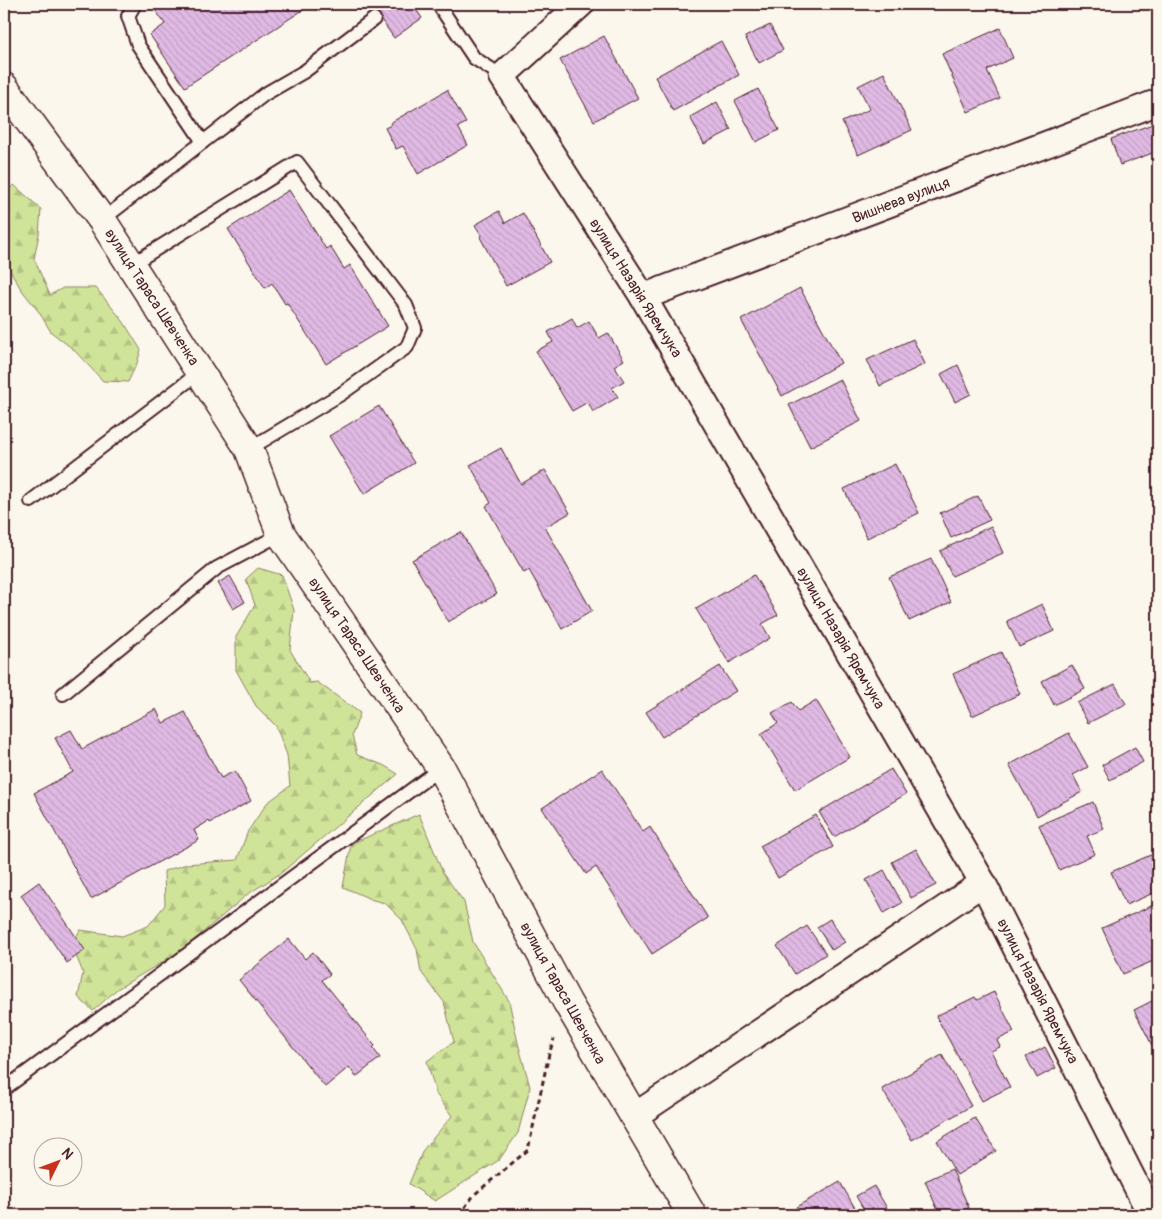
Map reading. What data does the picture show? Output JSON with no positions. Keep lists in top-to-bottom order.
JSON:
{
  "streets": {
    "street": ["Вишнева вулиця", "вулиця Назарія Яремчука", "вулиця Тараса Шевченка"]
  },
  "crossings": [
    ["Вишнева вулиця", "вулиця Назарія Яремчука"]
  ],
  "north": "top right"
}
